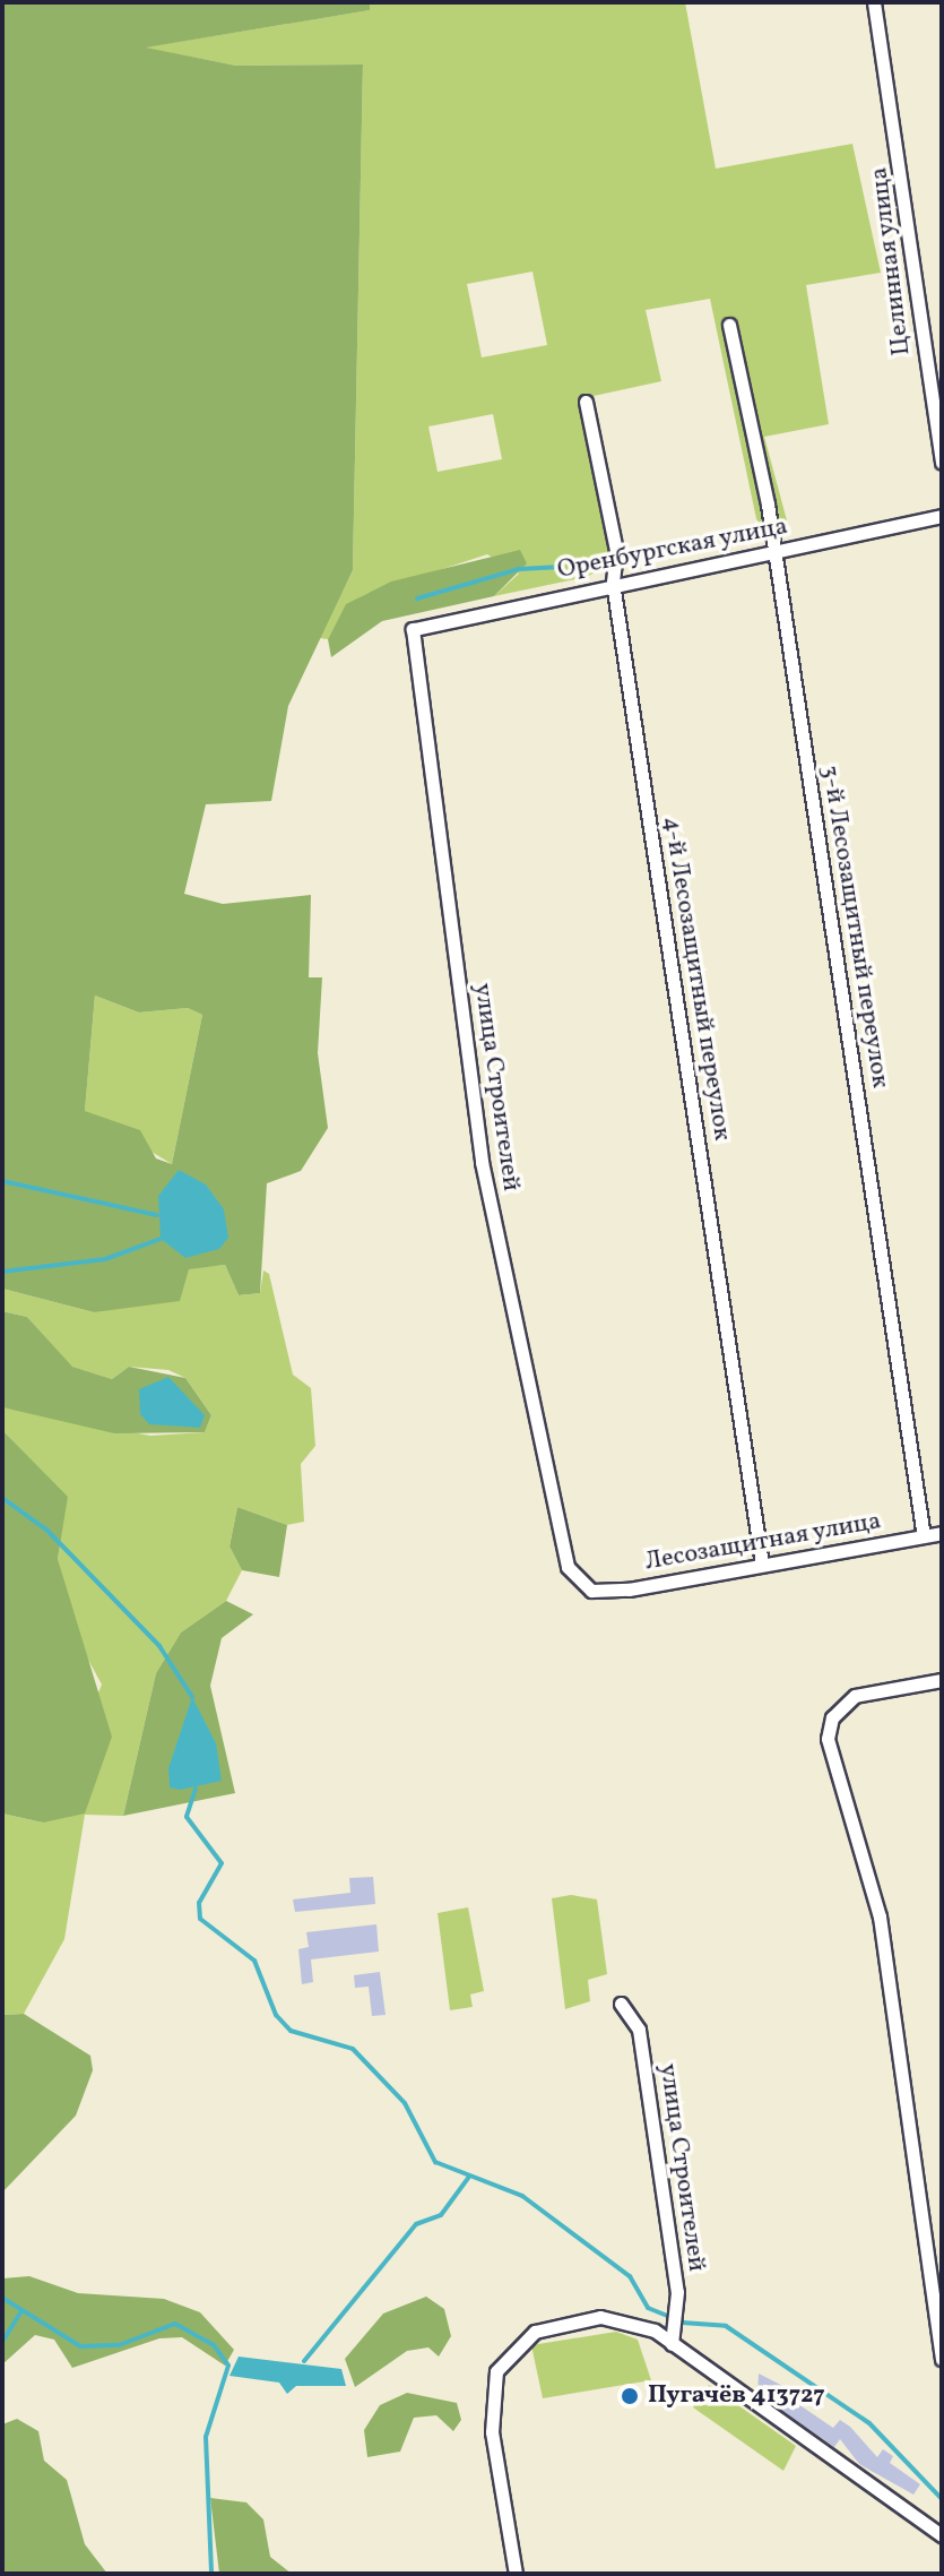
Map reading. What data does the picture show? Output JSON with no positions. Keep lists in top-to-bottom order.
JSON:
{
  "streets": {
    "street": [
      "Целинная улица",
      "Оренбургская улица",
      "3-й Лесозащитный переулок",
      "4-й Лесозащитный переулок",
      "улица Строителей",
      "Лесозащитная улица"
    ]
  },
  "crossings": [
    ["Оренбургская улица", "3-й Лесозащитный переулок"],
    ["Оренбургская улица", "4-й Лесозащитный переулок"],
    ["Оренбургская улица", "улица Строителей"],
    ["3-й Лесозащитный переулок", "Лесозащитная улица"],
    ["4-й Лесозащитный переулок", "Лесозащитная улица"],
    ["улица Строителей", "Лесозащитная улица"]
  ],
  "places": ["Пугачёв 413727"]
}
